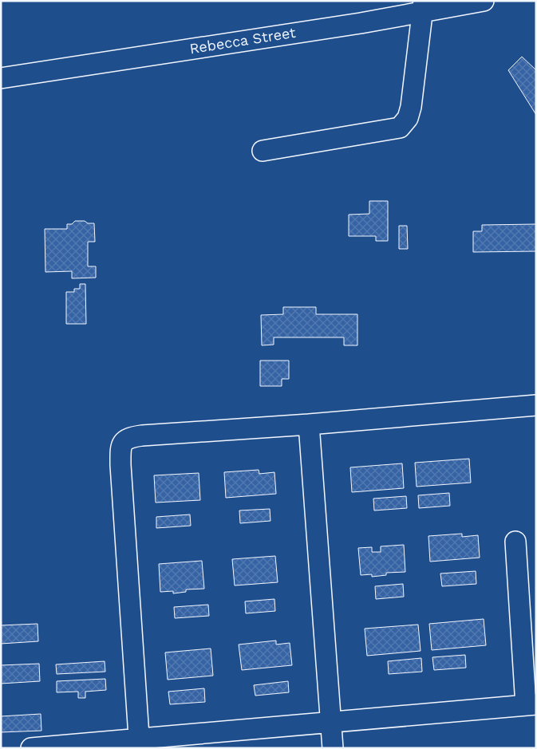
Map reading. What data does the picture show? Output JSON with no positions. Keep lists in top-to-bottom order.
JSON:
{
  "streets": {
    "street": ["Rebecca Street"]
  }
}
